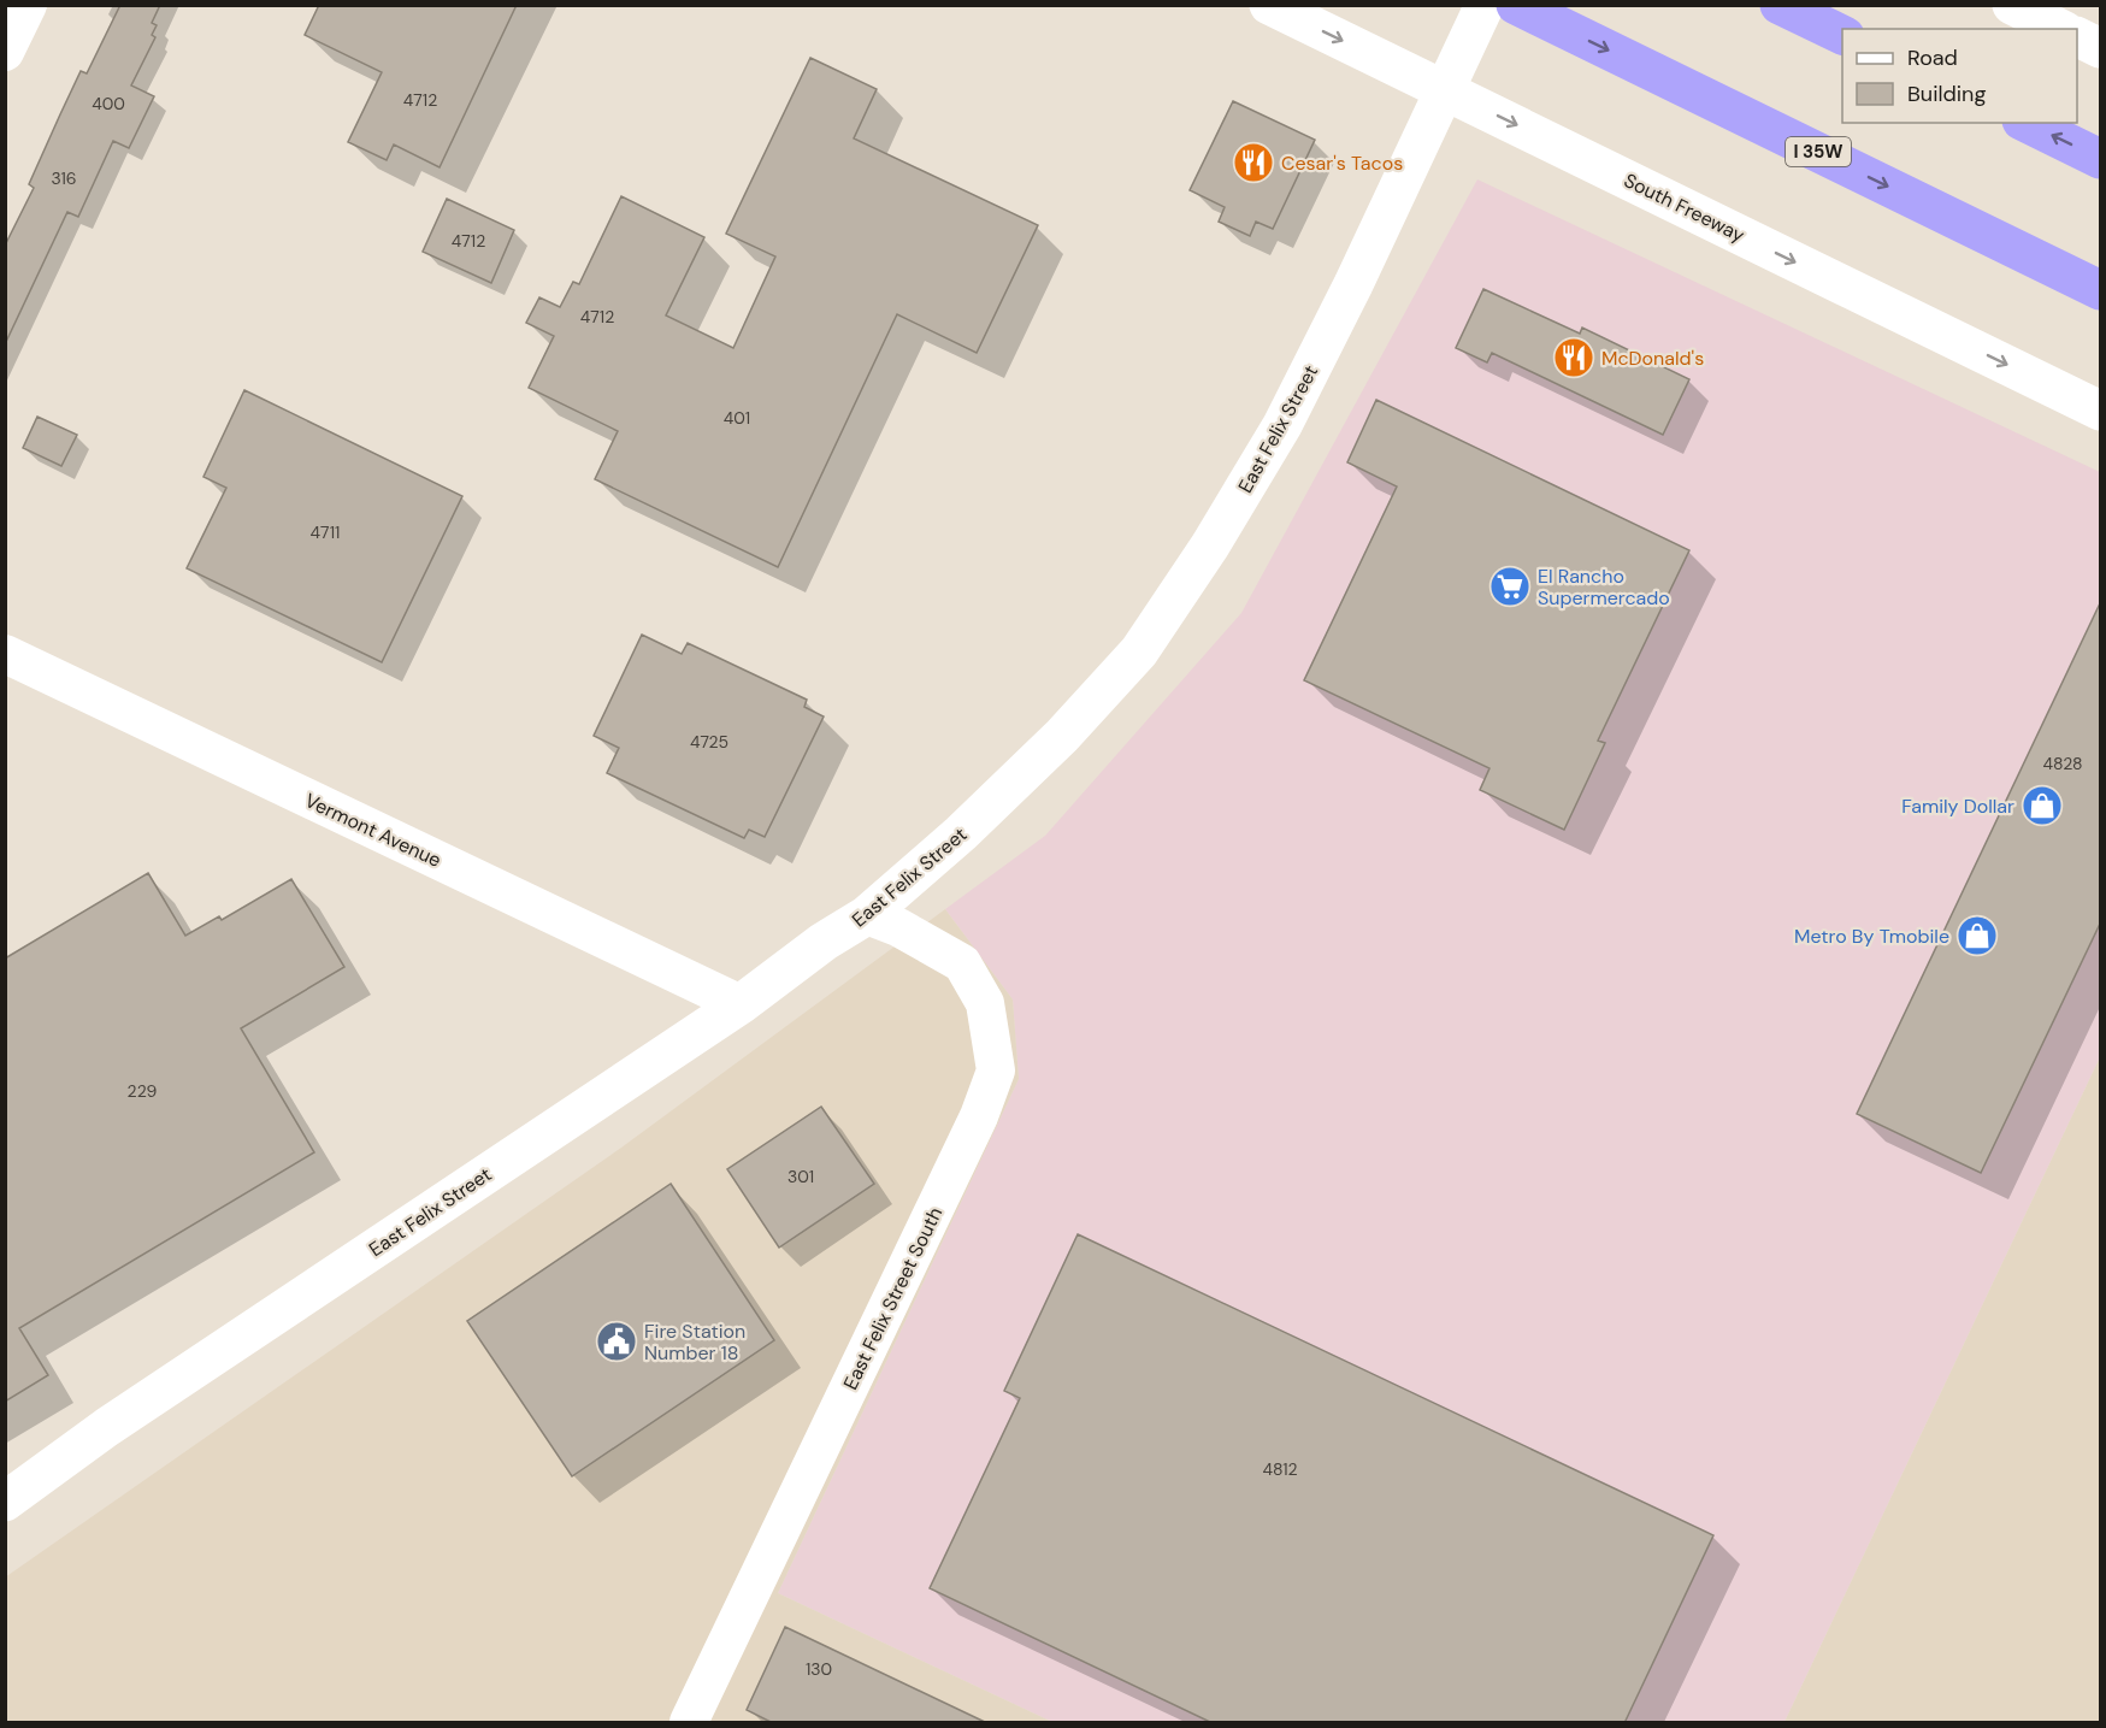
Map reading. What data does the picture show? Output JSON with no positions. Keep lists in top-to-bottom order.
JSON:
{
  "streets": {
    "highway": ["I 35W"],
    "street": [
      "South Freeway",
      "East Felix Street",
      "Vermont Avenue",
      "East Felix Street South"
    ]
  },
  "crossings": [
    ["South Freeway", "East Felix Street"],
    ["East Felix Street", "Vermont Avenue"],
    ["East Felix Street", "East Felix Street South"]
  ],
  "one_way": ["South Freeway"],
  "places": {
    "restaurant": ["Cesar's Tacos", "McDonald's"],
    "supermarket": ["El Rancho Supermercado"],
    "shop": ["Family Dollar", "Metro By Tmobile"],
    "public building": ["Fire Station Number 18"]
  },
  "house_numbers": [
    "4712",
    "400",
    "316",
    "4712",
    "4712",
    "401",
    "4711",
    "4725",
    "4828",
    "229",
    "301",
    "4812",
    "130"
  ],
  "legend": ["Road", "Building"]
}
